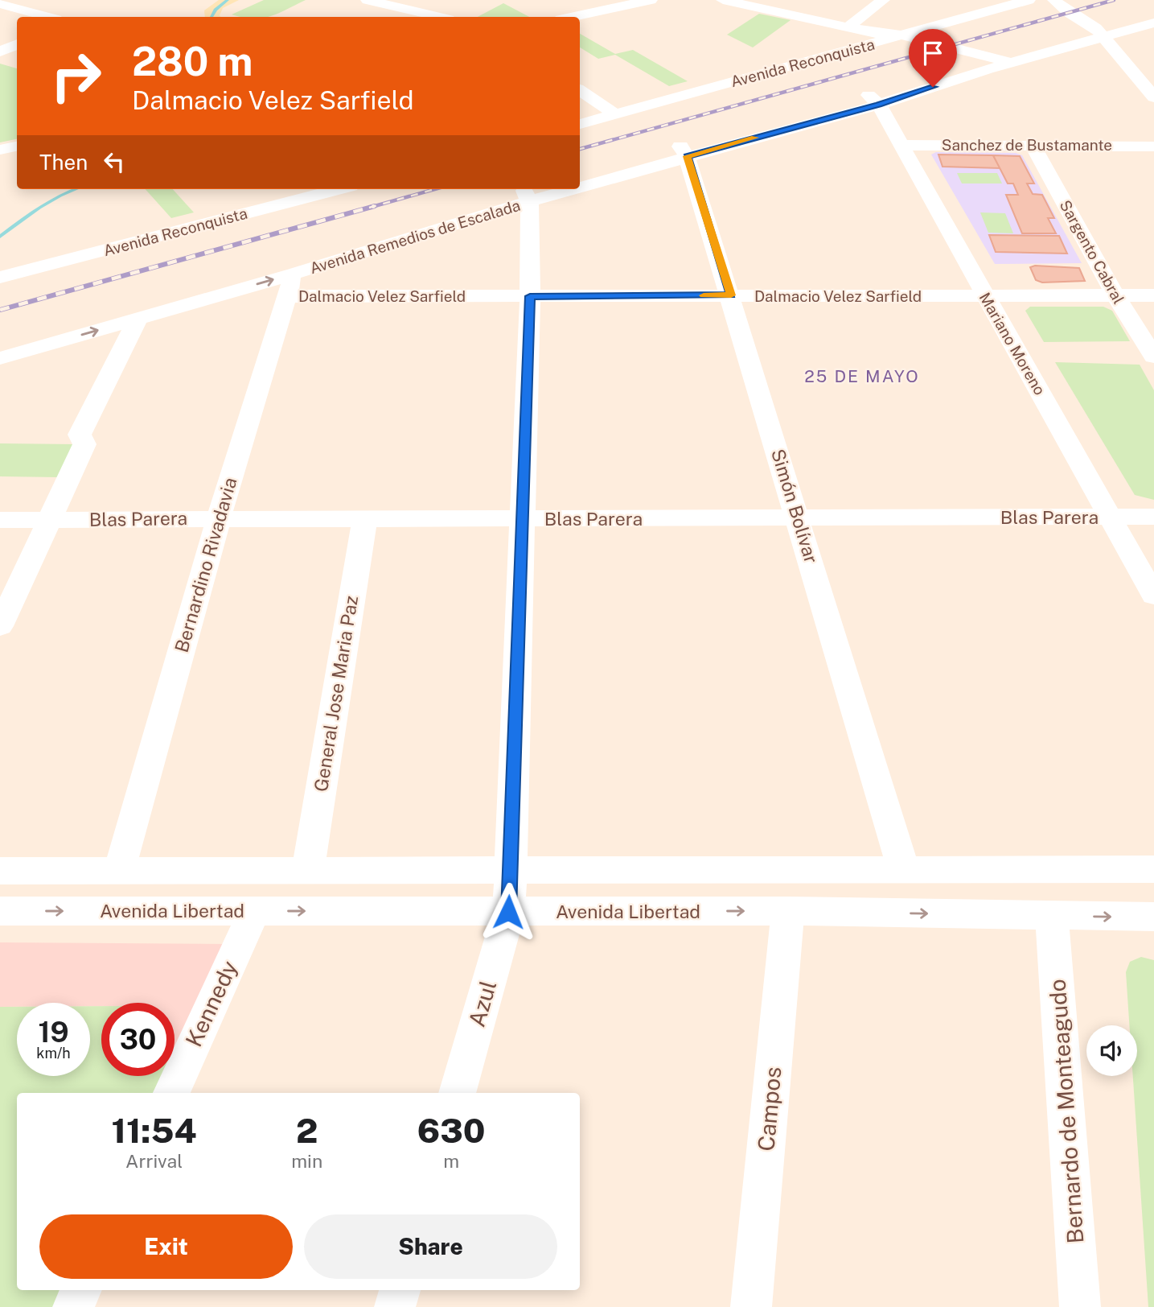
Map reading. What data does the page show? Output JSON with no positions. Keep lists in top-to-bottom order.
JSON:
{
  "streets": {
    "street": [
      "Avenida Reconquista",
      "Sanchez de Bustamante",
      "Avenida Remedios de Escalada",
      "Sargento Cabral",
      "Dalmacio Velez Sarfield",
      "Mariano Moreno",
      "Simón Bolívar",
      "Blas Parera",
      "Bernardino Rivadavia",
      "General Jose Maria Paz",
      "Avenida Libertad",
      "Kennedy",
      "Azul",
      "Campos",
      "Bernardo de Monteagudo"
    ]
  },
  "crossings": [
    ["Sanchez de Bustamante", "Sargento Cabral"],
    ["Sanchez de Bustamante", "Mariano Moreno"],
    ["Avenida Remedios de Escalada", "Dalmacio Velez Sarfield"],
    ["Avenida Remedios de Escalada", "Mariano Moreno"],
    ["Avenida Remedios de Escalada", "Simón Bolívar"],
    ["Avenida Remedios de Escalada", "Bernardino Rivadavia"],
    ["Avenida Remedios de Escalada", "Azul"],
    ["Sargento Cabral", "Dalmacio Velez Sarfield"],
    ["Dalmacio Velez Sarfield", "Mariano Moreno"],
    ["Dalmacio Velez Sarfield", "Simón Bolívar"],
    ["Dalmacio Velez Sarfield", "Bernardino Rivadavia"],
    ["Dalmacio Velez Sarfield", "Azul"],
    ["Mariano Moreno", "Blas Parera"],
    ["Simón Bolívar", "Blas Parera"],
    ["Blas Parera", "Bernardino Rivadavia"],
    ["Blas Parera", "General Jose Maria Paz"],
    ["Blas Parera", "Azul"],
    ["Avenida Libertad", "Kennedy"],
    ["Avenida Libertad", "Azul"],
    ["Avenida Libertad", "Campos"],
    ["Avenida Libertad", "Bernardo de Monteagudo"]
  ],
  "districts": ["25 DE MAYO"],
  "page": {
    "turn": ["280 m", "Dalmacio Velez Sarfield"],
    "then": "Then",
    "speed": "19 km/h",
    "limit": "30",
    "eta": [
      "11:54",
      "Arrival",
      "2",
      "min",
      "630",
      "m"
    ],
    "buttons": ["Exit", "Share"]
  }
}
